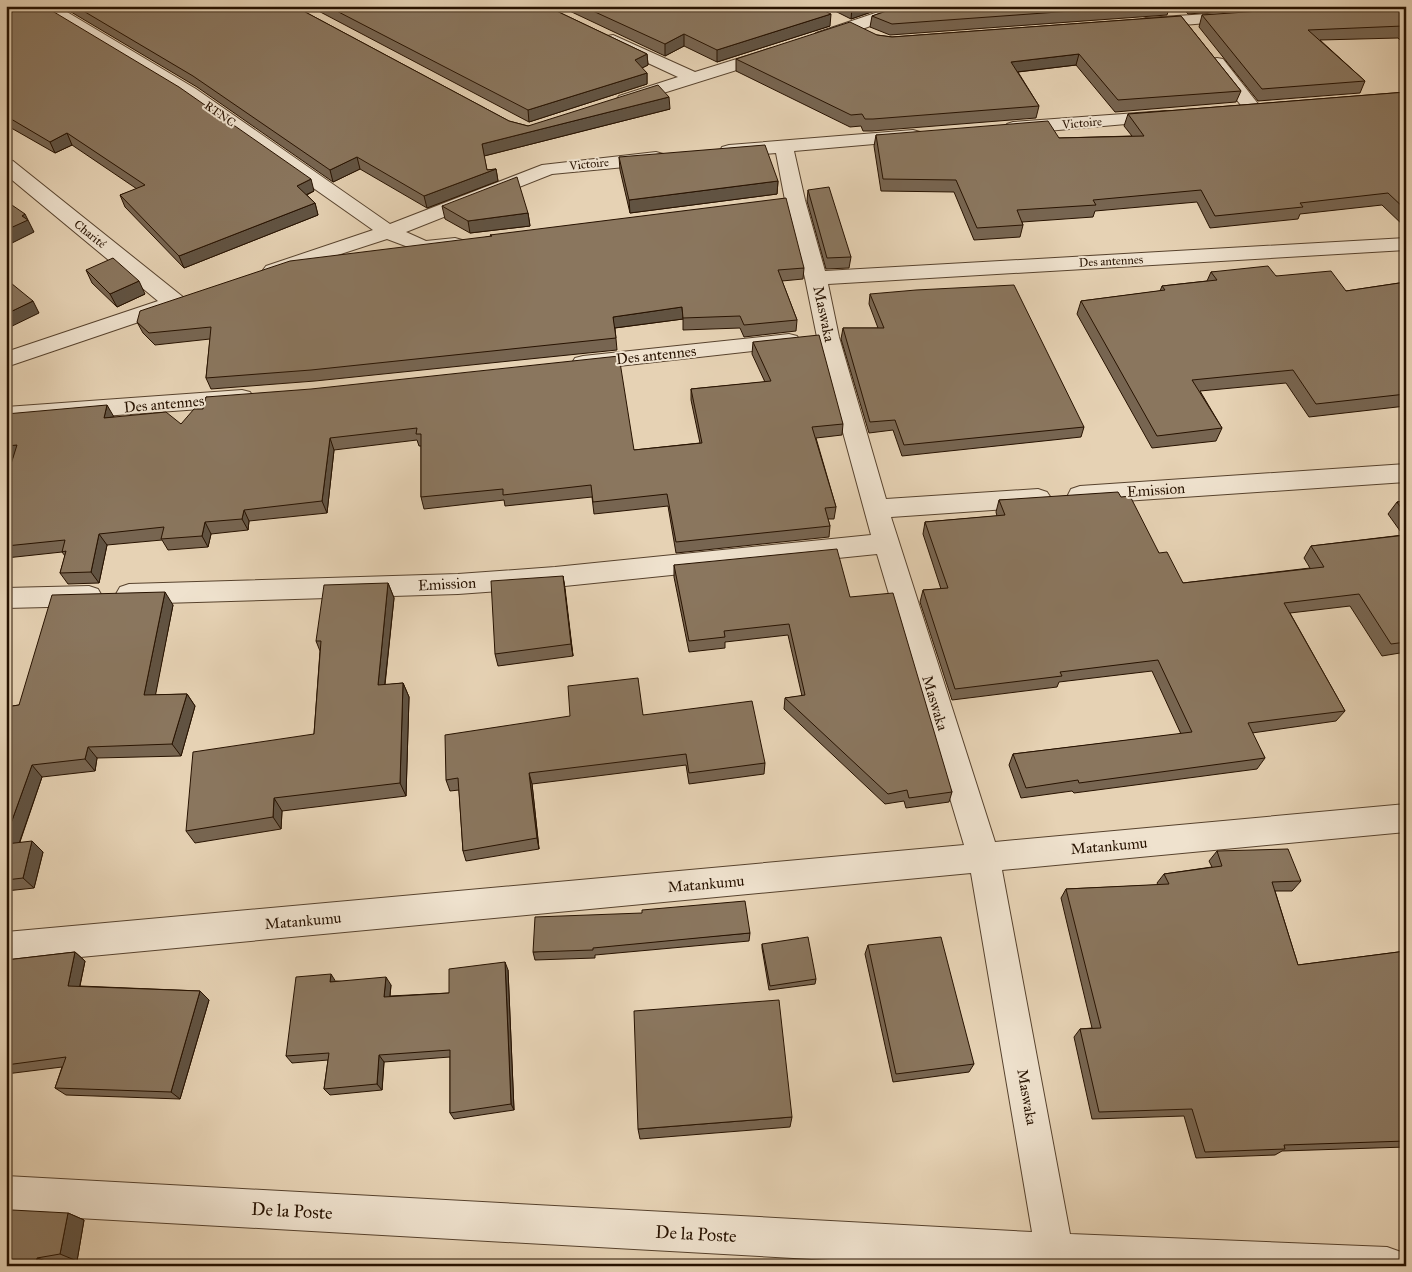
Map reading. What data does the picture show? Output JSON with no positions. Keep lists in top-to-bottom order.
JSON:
{
  "streets": {
    "street": [
      "RTNC",
      "Victoire",
      "Charité",
      "Des antennes",
      "Maswaka",
      "Emission",
      "Matankumu",
      "De la Poste"
    ]
  },
  "crossings": [
    ["RTNC", "Victoire"],
    ["Des antennes", "Maswaka"],
    ["Maswaka", "Emission"],
    ["Maswaka", "Matankumu"],
    ["Maswaka", "De la Poste"]
  ]
}
